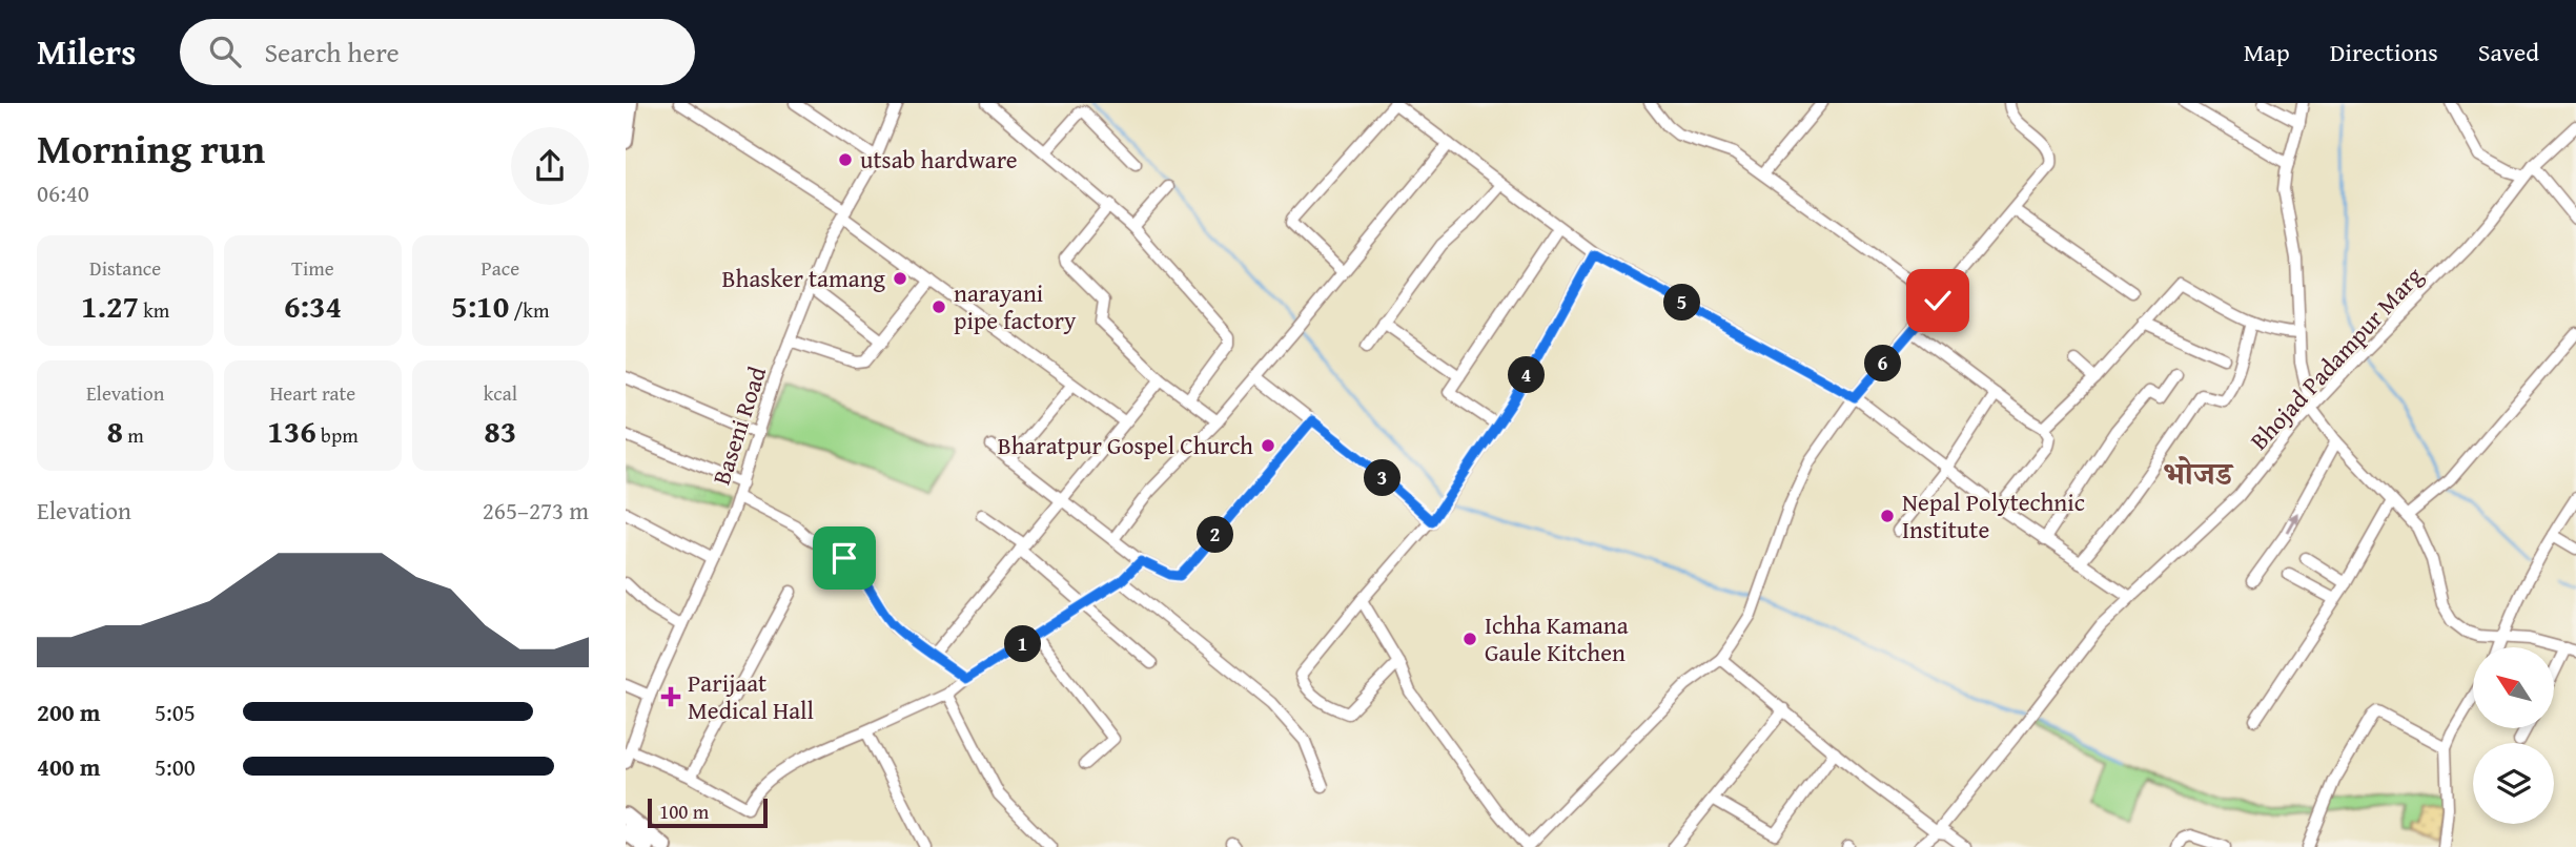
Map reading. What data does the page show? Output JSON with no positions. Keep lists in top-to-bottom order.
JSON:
{
  "streets": {
    "street": ["Bhojad Padampur Marg", "Baseni Road"]
  },
  "districts": ["भोजड"],
  "places": {
    "other": [
      "utsab hardware",
      "Bhasker tamang",
      "narayani pipe factory",
      "Bharatpur Gospel Church",
      "Nepal Polytechnic Institute",
      "Ichha Kamana Gaule Kitchen"
    ],
    "health": ["Parijaat Medical Hall"]
  },
  "scale_bar": "100 m",
  "north": "top left",
  "page": {
    "header": "Milers",
    "search": "Search here",
    "nav": ["Map", "Directions", "Saved"],
    "heading": ["Morning run", "06:40"],
    "stats": [
      ["Distance", "1.27 km"],
      ["Time", "6:34"],
      ["Pace", "5:10 /km"],
      ["Elevation", "8 m"],
      ["Heart rate", "136 bpm"],
      ["kcal", "83"]
    ],
    "pins": [
      "5",
      "6",
      "4",
      "3",
      "2",
      "1"
    ],
    "chart": ["Elevation", "265–273 m"],
    "list": [
      {
        "name": "200 m",
        "note": "5:05"
      },
      {
        "name": "400 m",
        "note": "5:00"
      }
    ],
    "scale": "100 m"
  }
}
